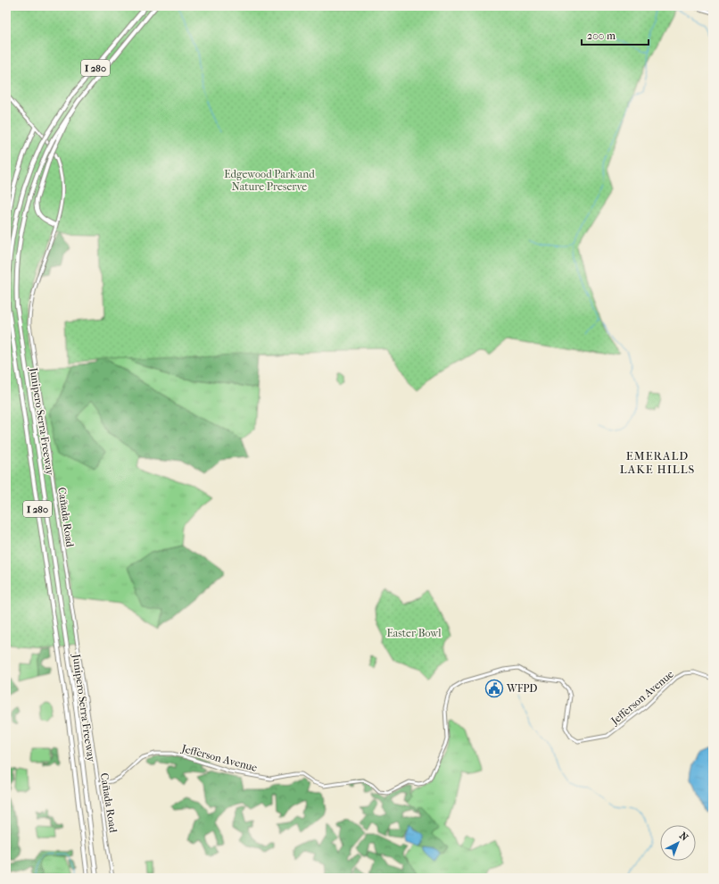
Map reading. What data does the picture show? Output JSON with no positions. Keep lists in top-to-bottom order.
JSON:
{
  "streets": {
    "highway": ["I 280", "Junipero Serra Freeway"],
    "main road": ["Cañada Road", "Jefferson Avenue"]
  },
  "crossings": [
    ["Cañada Road", "Jefferson Avenue"]
  ],
  "districts": ["EMERALD LAKE HILLS"],
  "parks": ["Edgewood Park and Nature Preserve", "Easter Bowl"],
  "places": {
    "public building": ["WFPD"]
  },
  "scale_bar": "200 m",
  "north": "top right"
}
